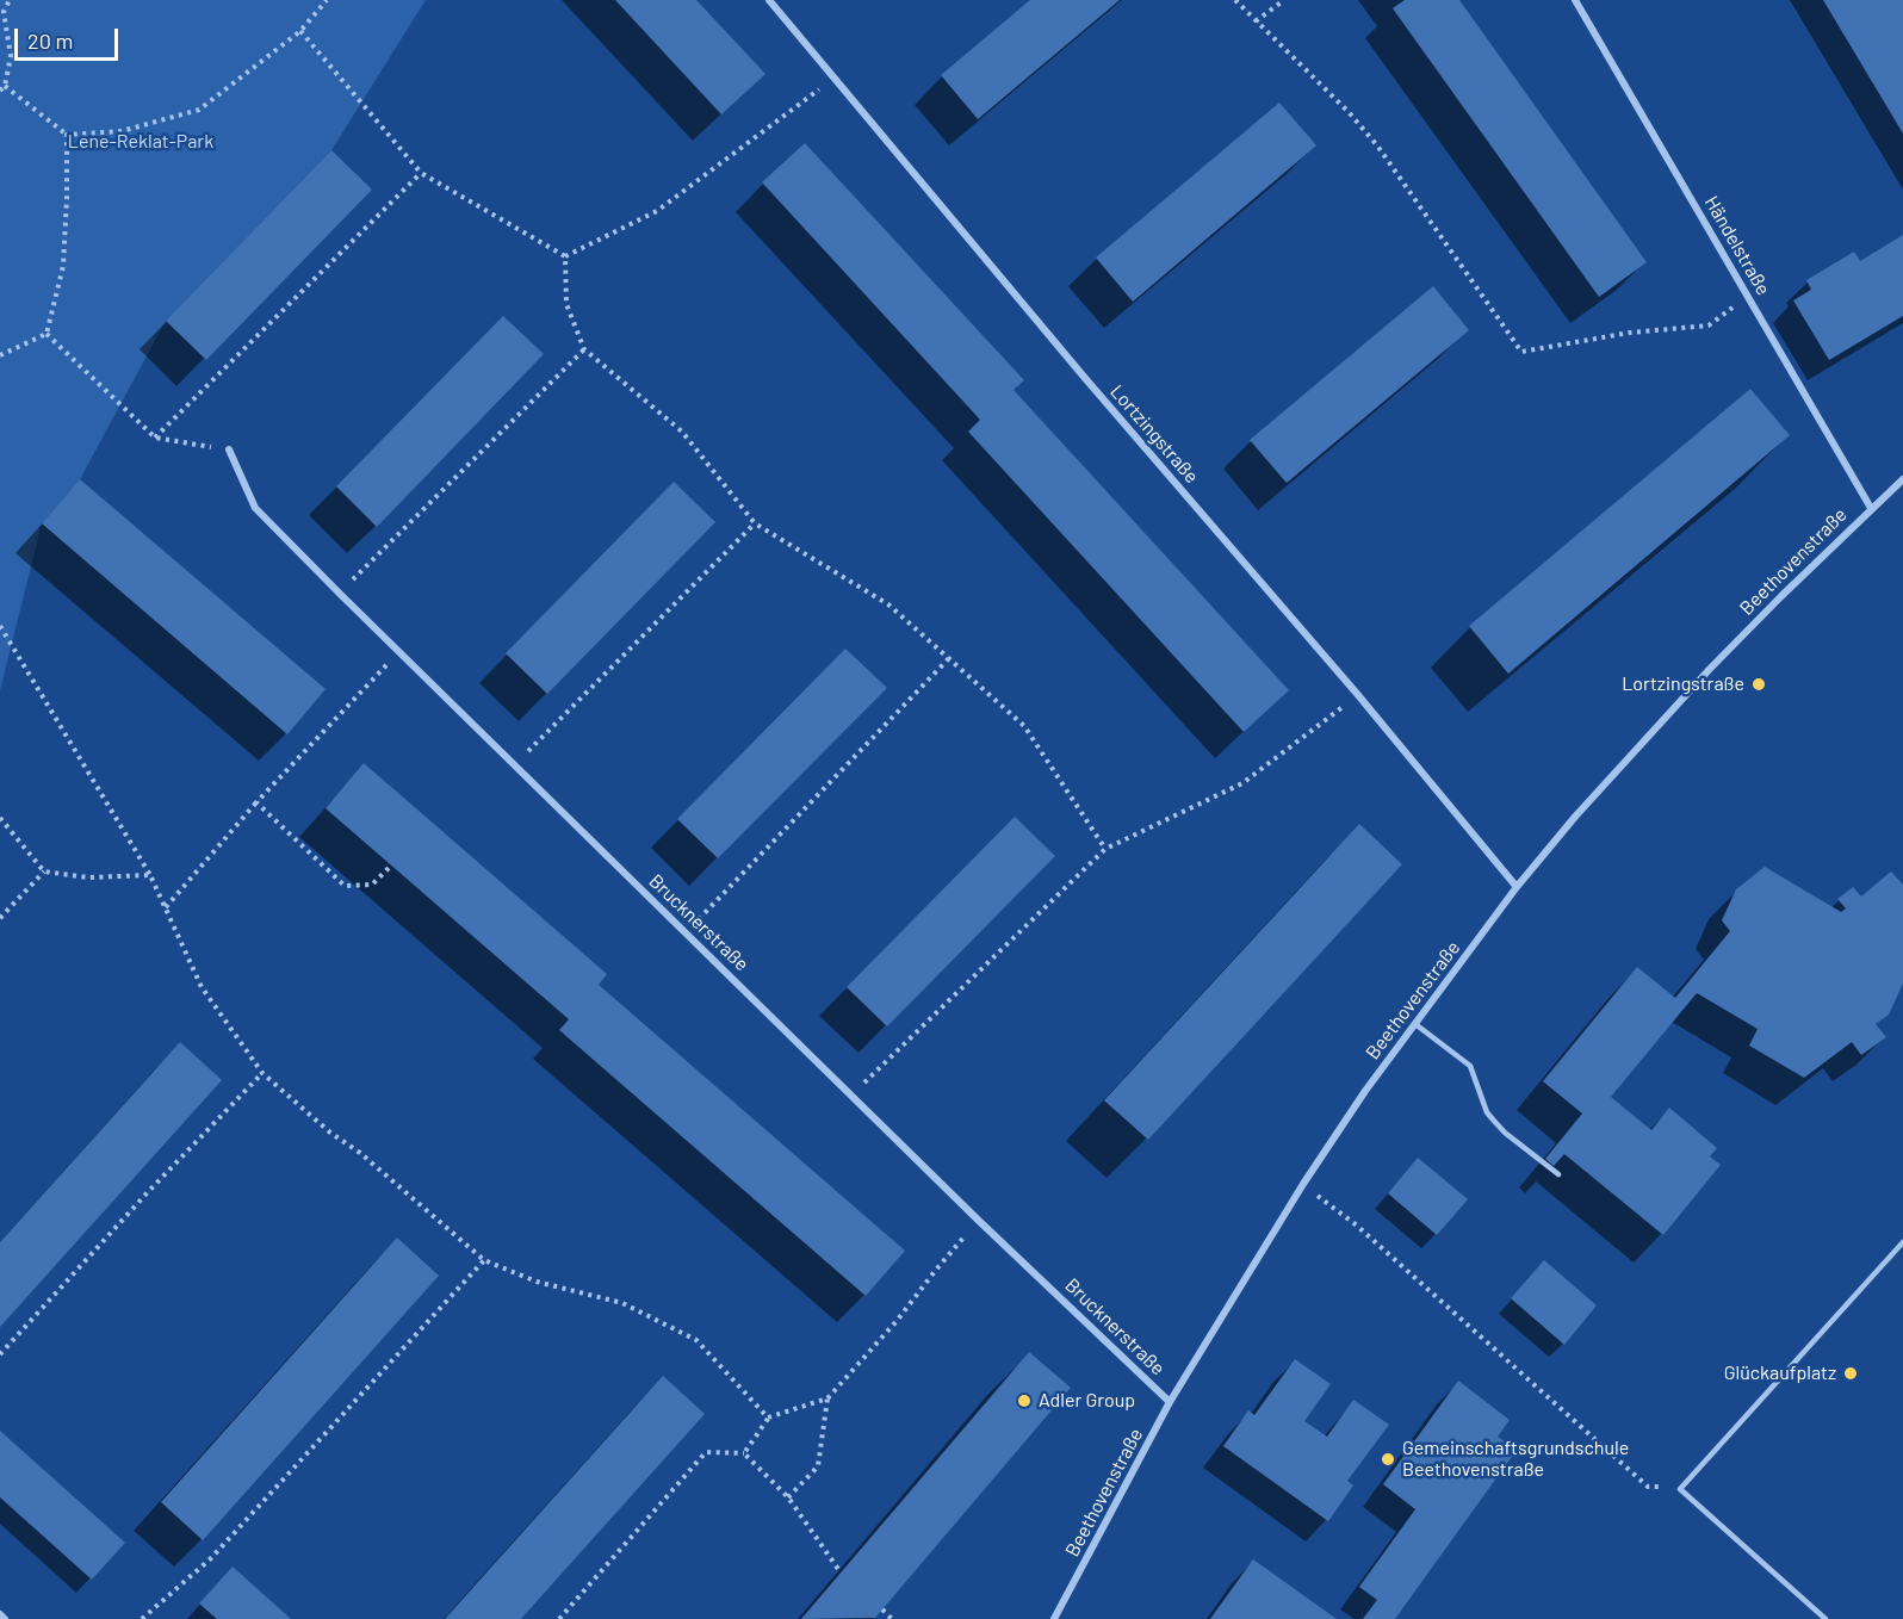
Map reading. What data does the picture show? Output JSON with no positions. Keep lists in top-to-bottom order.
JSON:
{
  "streets": {
    "street": [
      "Händelstraße",
      "Lortzingstraße",
      "Beethovenstraße",
      "Brucknerstraße"
    ]
  },
  "crossings": [
    ["Händelstraße", "Beethovenstraße"],
    ["Lortzingstraße", "Beethovenstraße"],
    ["Beethovenstraße", "Brucknerstraße"]
  ],
  "parks": ["Lene-Reklat-Park"],
  "places": [
    "Lortzingstraße",
    "Glückaufplatz",
    "Adler Group",
    "Gemeinschaftsgrundschule Beethovenstraße"
  ],
  "scale_bar": "20 m"
}
